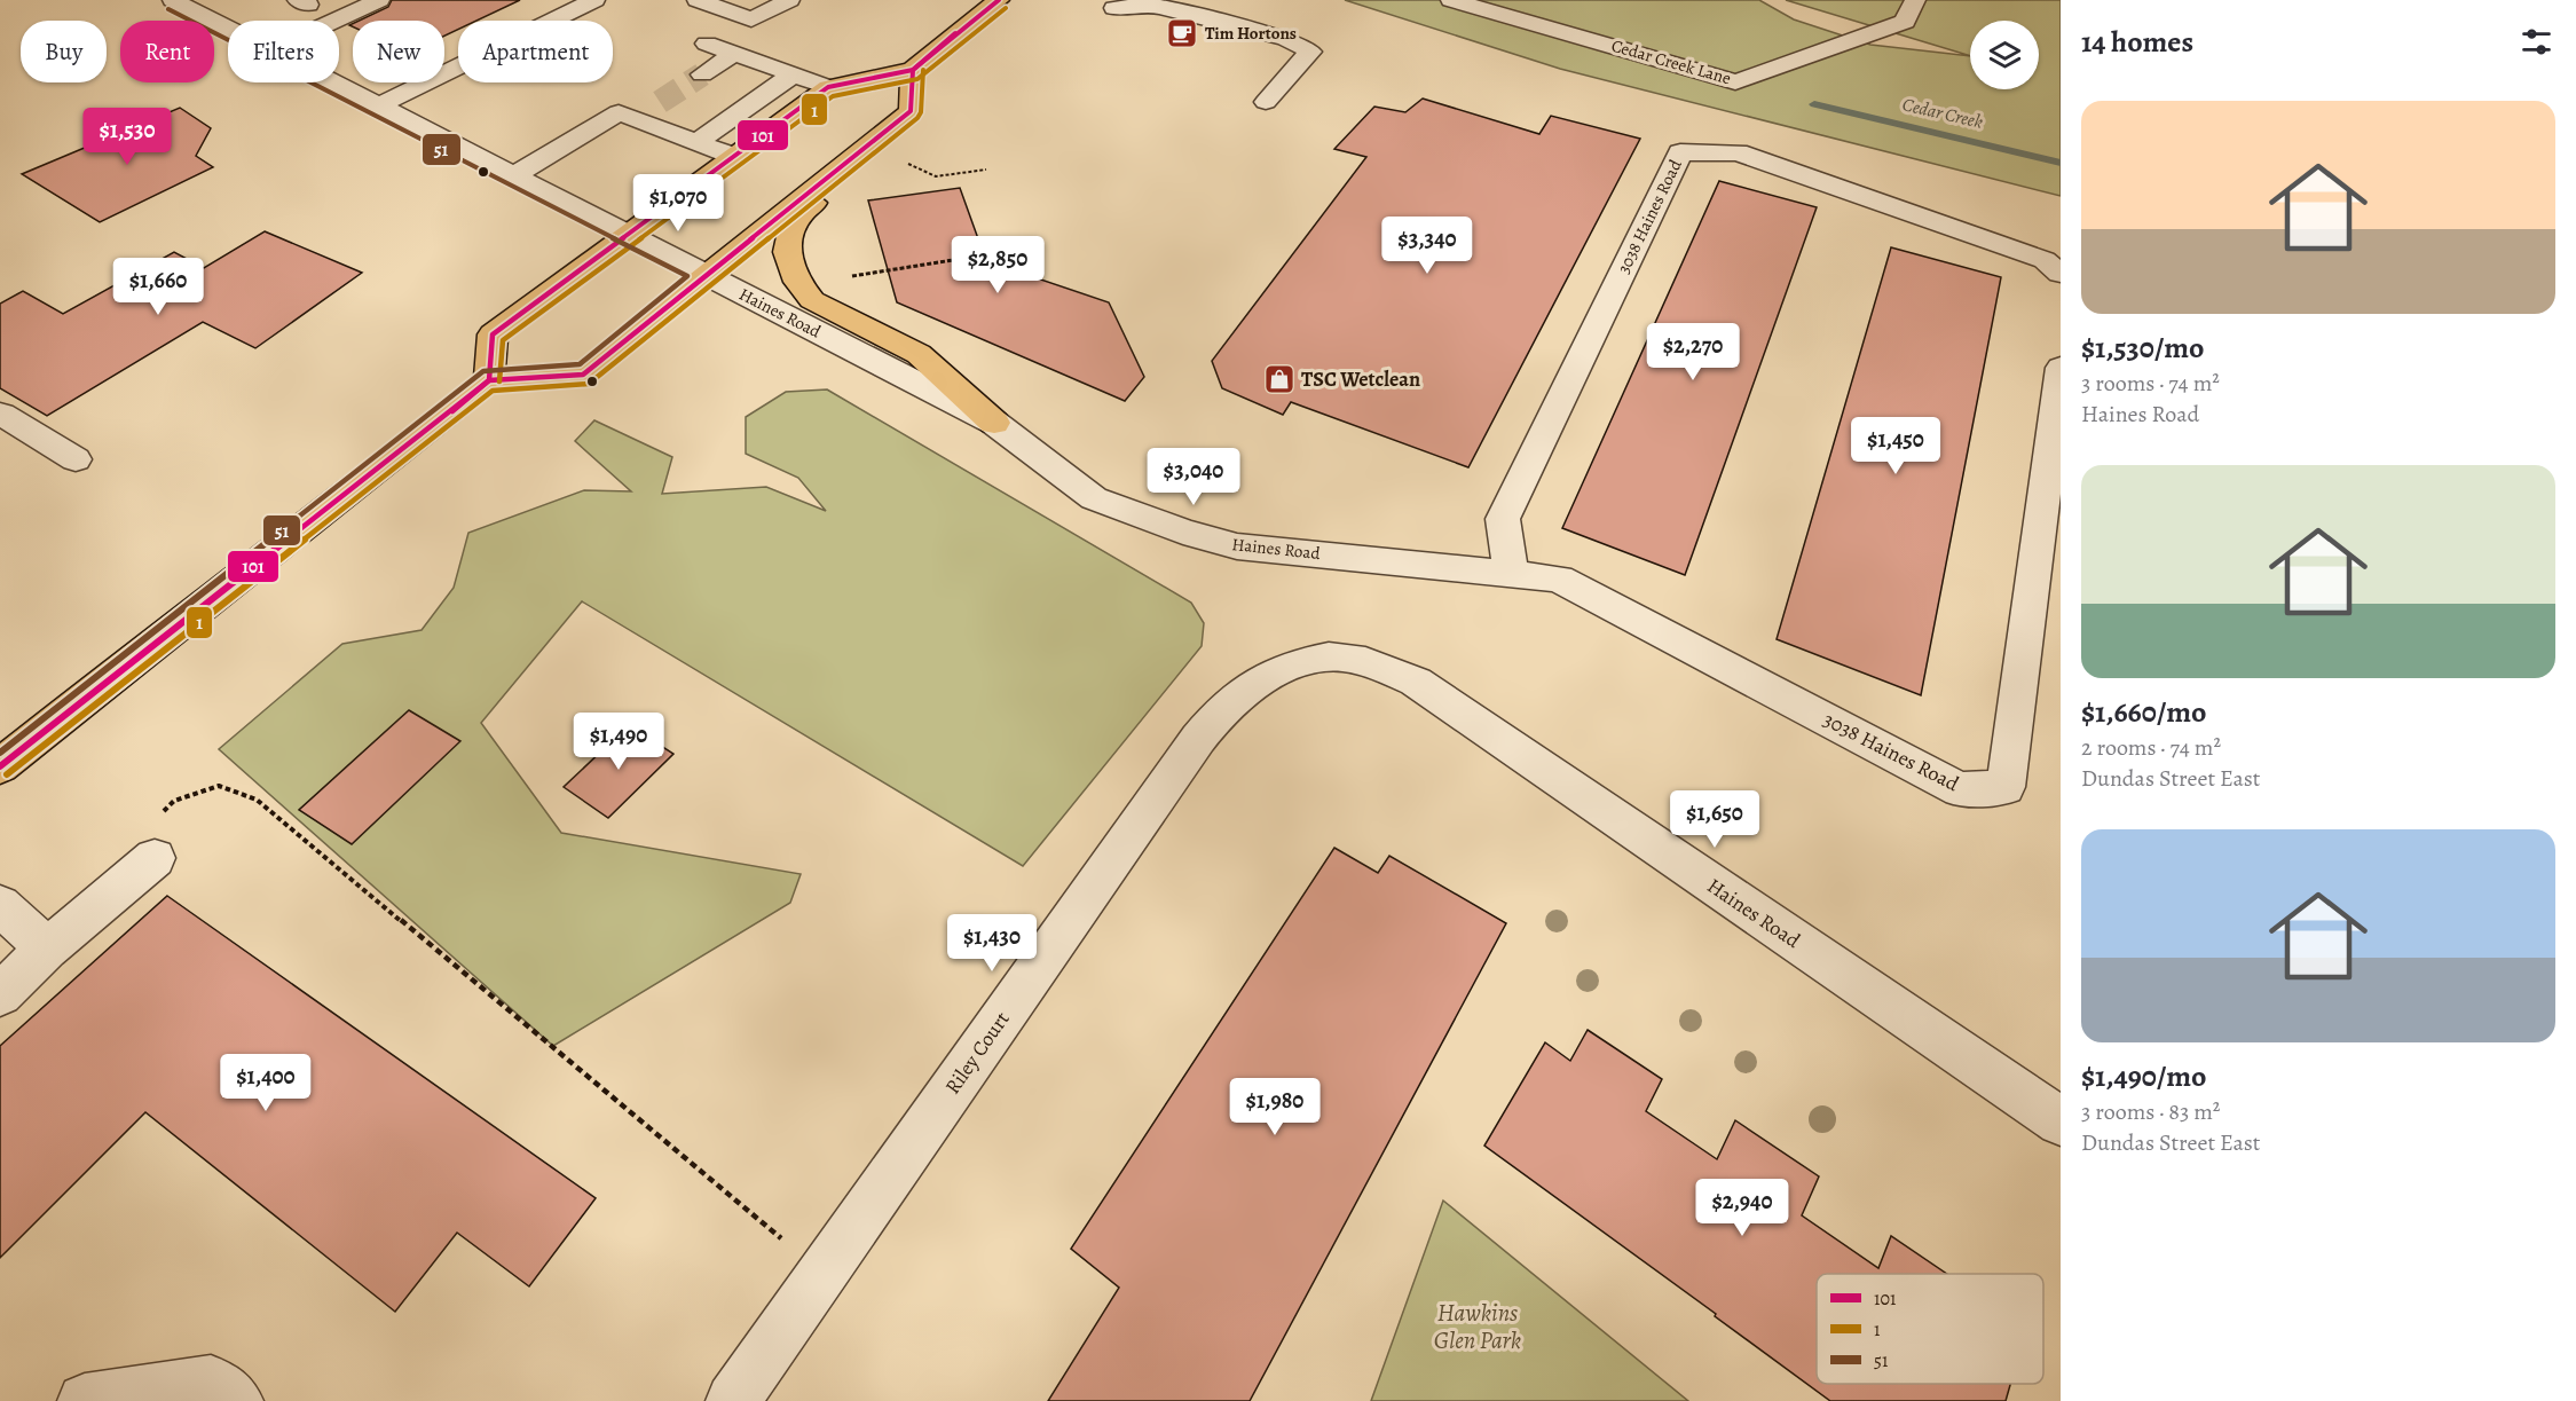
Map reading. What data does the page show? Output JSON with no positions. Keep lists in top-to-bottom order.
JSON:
{
  "streets": {
    "street": [
      "Cedar Creek Lane",
      "3038 Haines Road",
      "Haines Road",
      "Riley Court"
    ]
  },
  "crossings": [
    ["3038 Haines Road", "Haines Road"],
    ["Haines Road", "Riley Court"]
  ],
  "water": ["Cedar Creek"],
  "parks": ["Hawkins Glen Park"],
  "places": {
    "cafe": ["Tim Hortons"],
    "shop": ["TSC Wetclean"]
  },
  "lines": ["transit line 101", "transit line 1", "transit line 51"],
  "legend": ["101", "1", "51"],
  "page": {
    "heading": "14 homes",
    "chip": [
      "Buy",
      "Rent",
      "Filters",
      "New",
      "Apartment"
    ],
    "list": [
      {
        "name": "$1,530/mo",
        "note": "3 rooms · 74 m² · Haines Road"
      },
      {
        "name": "$1,660/mo",
        "note": "2 rooms · 74 m² · Dundas Street East"
      },
      {
        "name": "$1,490/mo",
        "note": "3 rooms · 83 m² · Dundas Street East"
      }
    ],
    "price": [
      "$1,530",
      "$1,070",
      "$3,340",
      "$2,850",
      "$1,660",
      "$2,270",
      "$1,450",
      "$3,040",
      "$1,490",
      "$1,650",
      "$1,430",
      "$1,400",
      "$1,980",
      "$2,940"
    ]
  }
}
